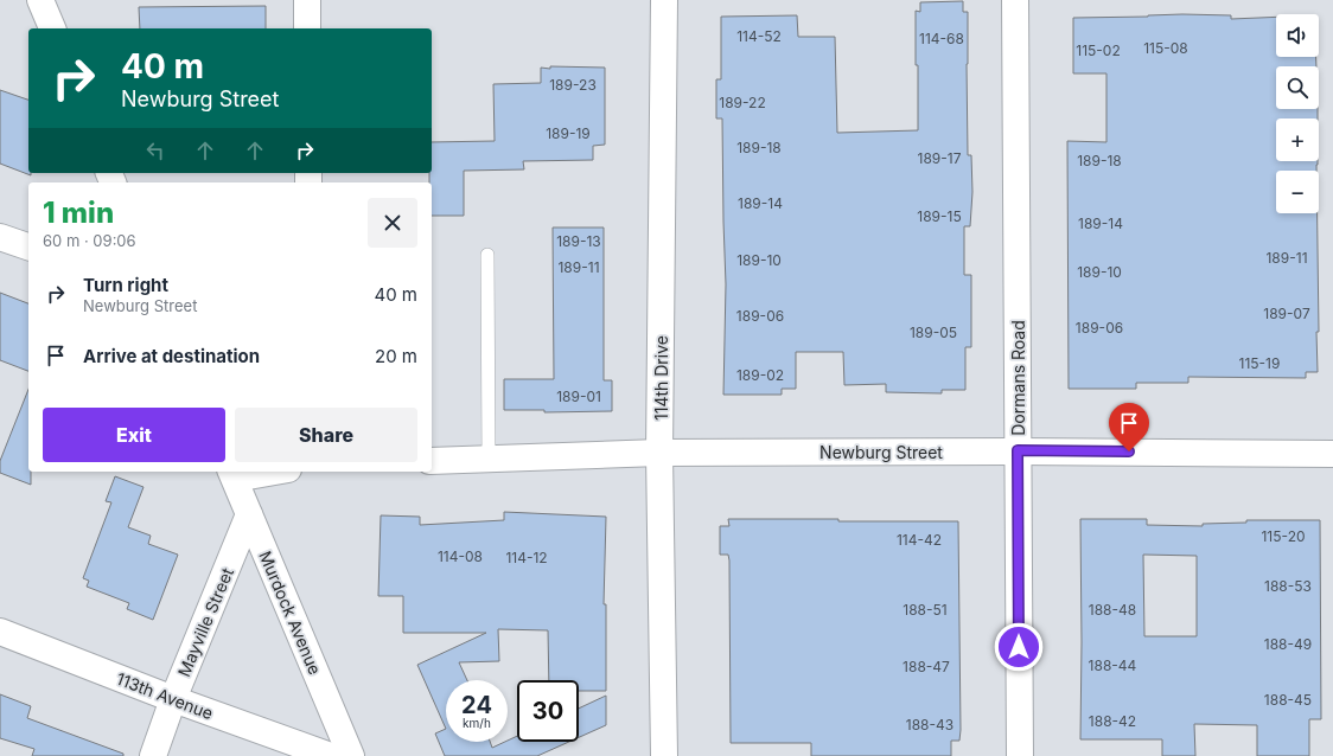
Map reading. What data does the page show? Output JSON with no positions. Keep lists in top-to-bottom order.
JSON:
{
  "streets": {
    "street": [
      "114th Drive",
      "Dormans Road",
      "Newburg Street",
      "Murdock Avenue",
      "Mayville Street",
      "113th Avenue"
    ]
  },
  "crossings": [
    ["114th Drive", "Newburg Street"],
    ["Dormans Road", "Newburg Street"],
    ["Murdock Avenue", "Mayville Street"],
    ["Mayville Street", "113th Avenue"]
  ],
  "house_numbers": [
    "114-52",
    "114-68",
    "115-08",
    "115-02",
    "189-23",
    "189-22",
    "189-19",
    "189-18",
    "189-17",
    "189-18",
    "189-14",
    "189-15",
    "189-14",
    "189-13",
    "189-11",
    "189-10",
    "189-11",
    "189-10",
    "189-07",
    "189-06",
    "189-06",
    "189-05",
    "115-19",
    "189-02",
    "189-01",
    "115-20",
    "114-42",
    "114-08",
    "114-12",
    "188-53",
    "188-51",
    "188-48",
    "188-49",
    "188-44",
    "188-47",
    "188-45",
    "188-42",
    "188-43"
  ],
  "page": {
    "map_buttons": ["+", "−"],
    "turn": ["40 m", "Newburg Street"],
    "heading": ["1 min", "60 m · 09:06"],
    "list": [
      {
        "name": "Turn right",
        "note": "Newburg Street",
        "value": "40 m"
      },
      {
        "name": "Arrive at destination",
        "value": "20 m"
      }
    ],
    "buttons": ["Exit", "Share"],
    "speed": "24 km/h",
    "limit": "30"
  }
}
